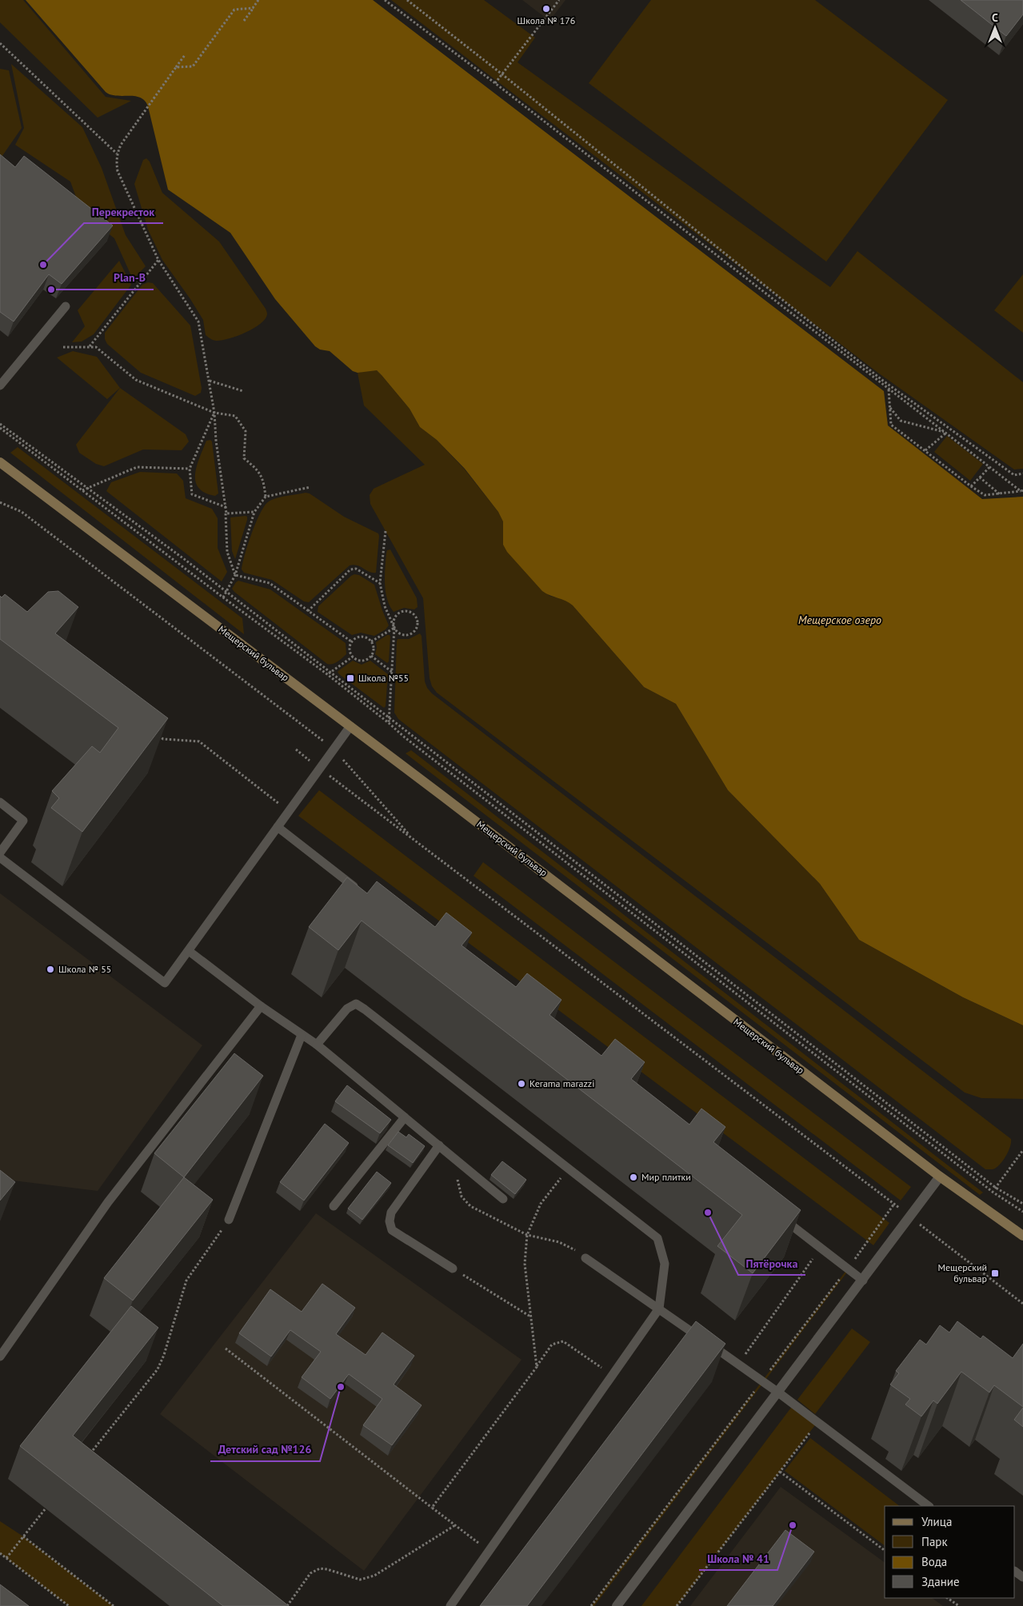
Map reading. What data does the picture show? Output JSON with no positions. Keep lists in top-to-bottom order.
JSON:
{
  "streets": {
    "main road": ["Мещерский бульвар"]
  },
  "water": ["Мещерское озеро"],
  "places": {
    "other": [
      "Школа № 176",
      "Перекресток",
      "Plan-B",
      "Школа № 55",
      "Kerama marazzi",
      "Мир плитки",
      "Пятёрочка",
      "Детский сад №126",
      "Школа № 41"
    ],
    "transit": ["Школа №55", "Мещерский бульвар"]
  },
  "legend": [
    "Улица",
    "Парк",
    "Вода",
    "Здание"
  ],
  "north": "top"
}
